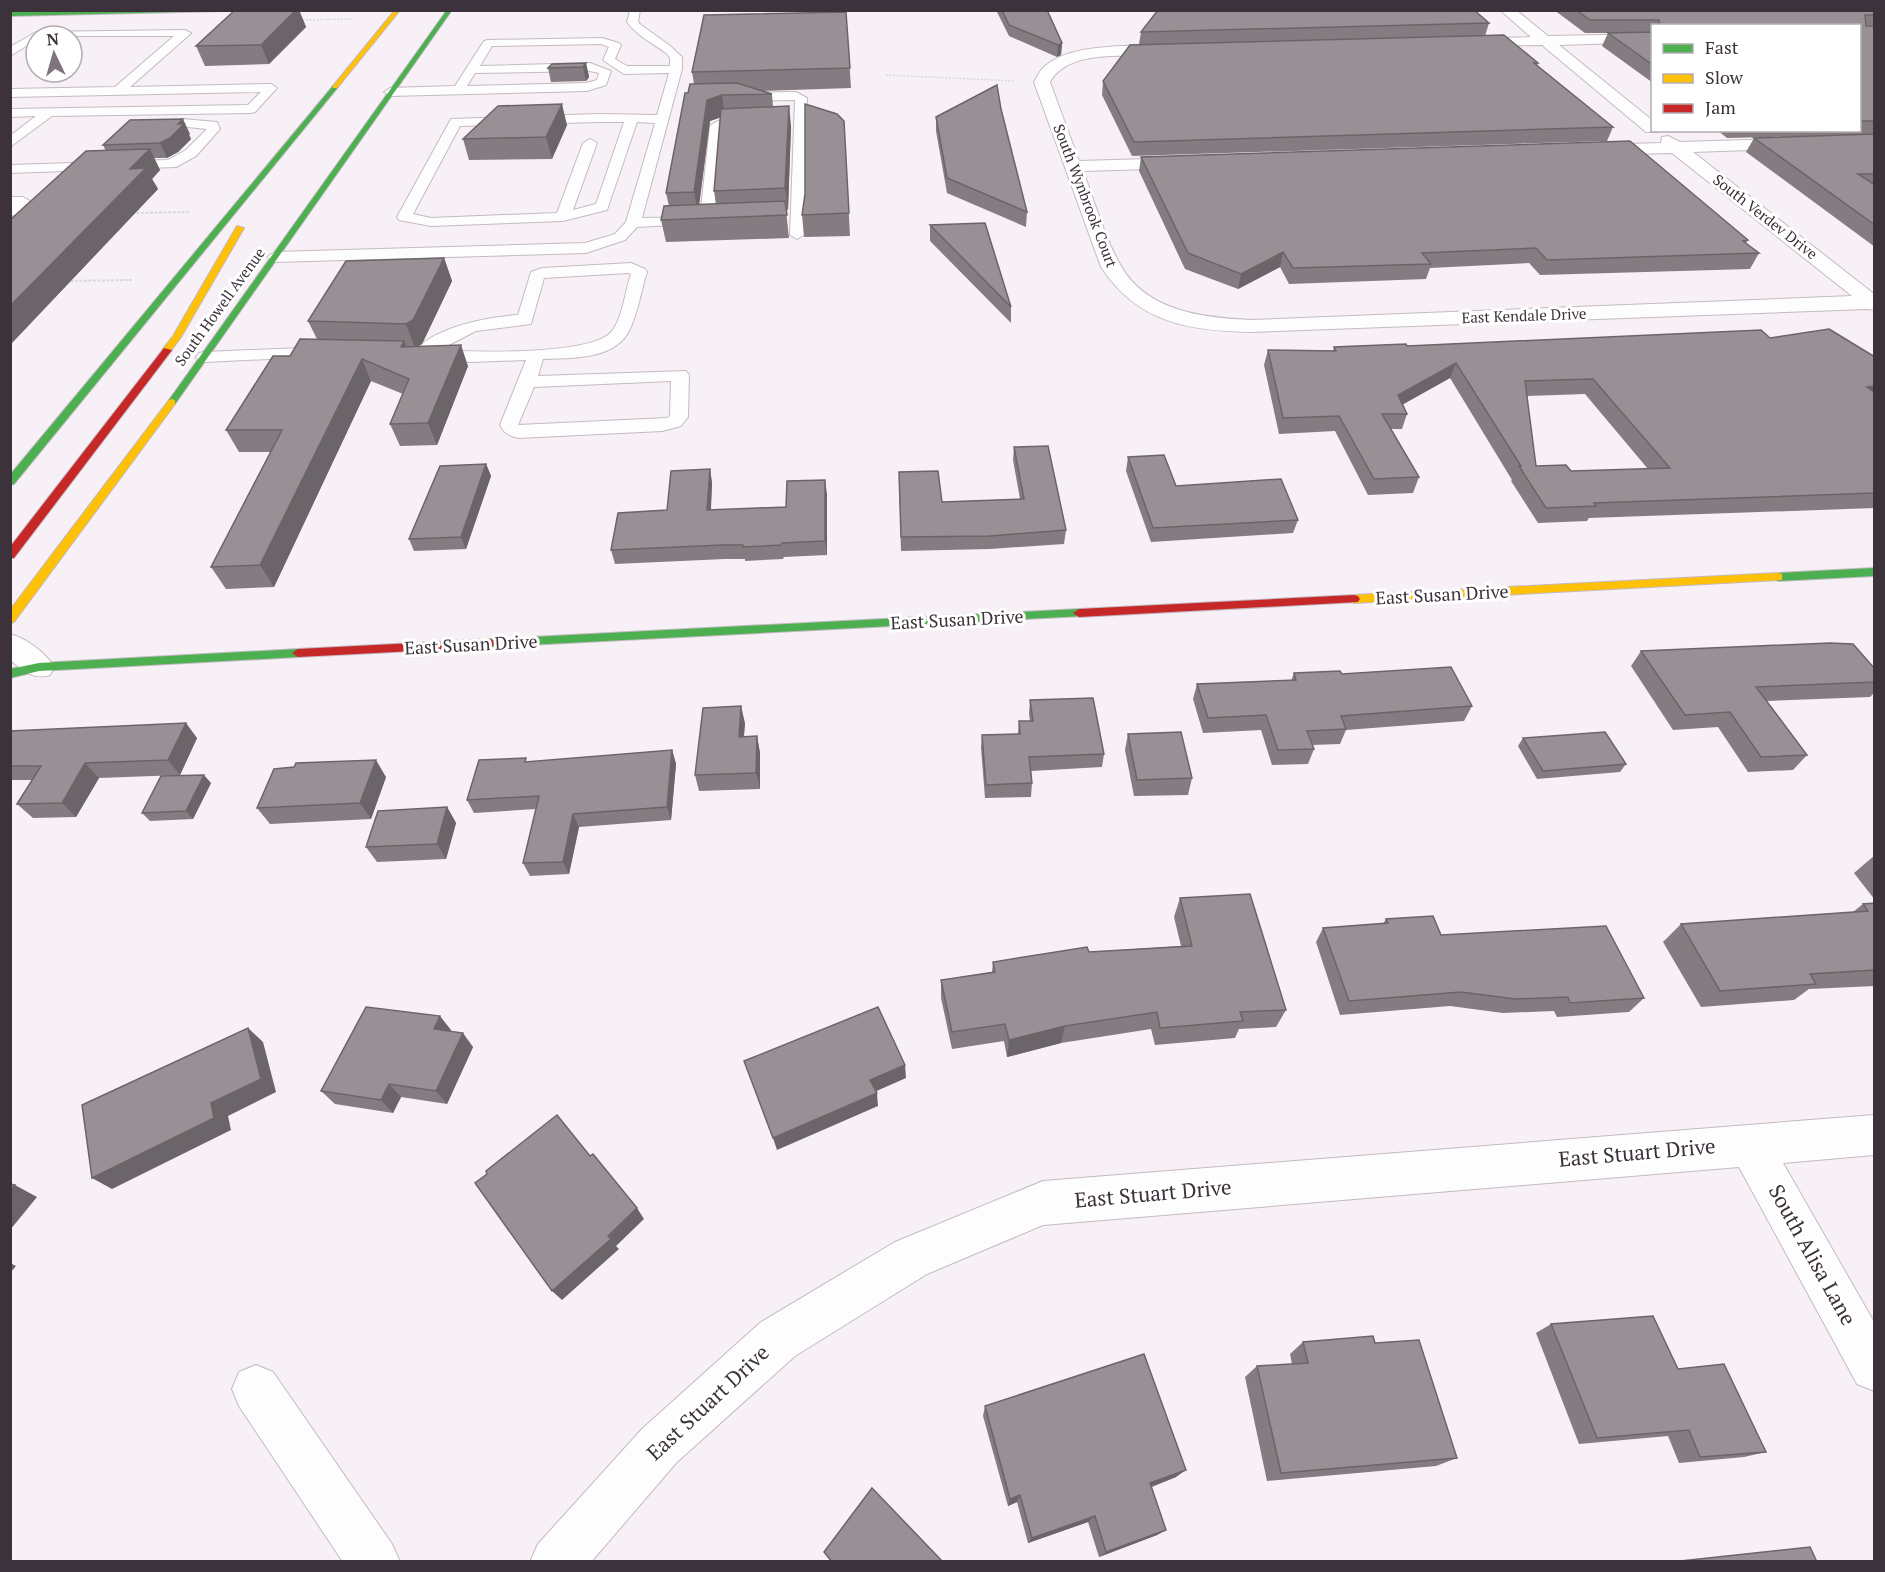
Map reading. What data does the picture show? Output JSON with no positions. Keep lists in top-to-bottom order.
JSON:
{
  "streets": {
    "main road": ["South Howell Avenue", "East Susan Drive"],
    "street": [
      "South Wynbrook Court",
      "South Verdev Drive",
      "East Kendale Drive",
      "East Stuart Drive",
      "South Alisa Lane"
    ]
  },
  "crossings": [
    ["South Wynbrook Court", "East Kendale Drive"],
    ["South Verdev Drive", "East Kendale Drive"],
    ["East Stuart Drive", "South Alisa Lane"]
  ],
  "legend": ["Fast", "Slow", "Jam"],
  "north": "top"
}
